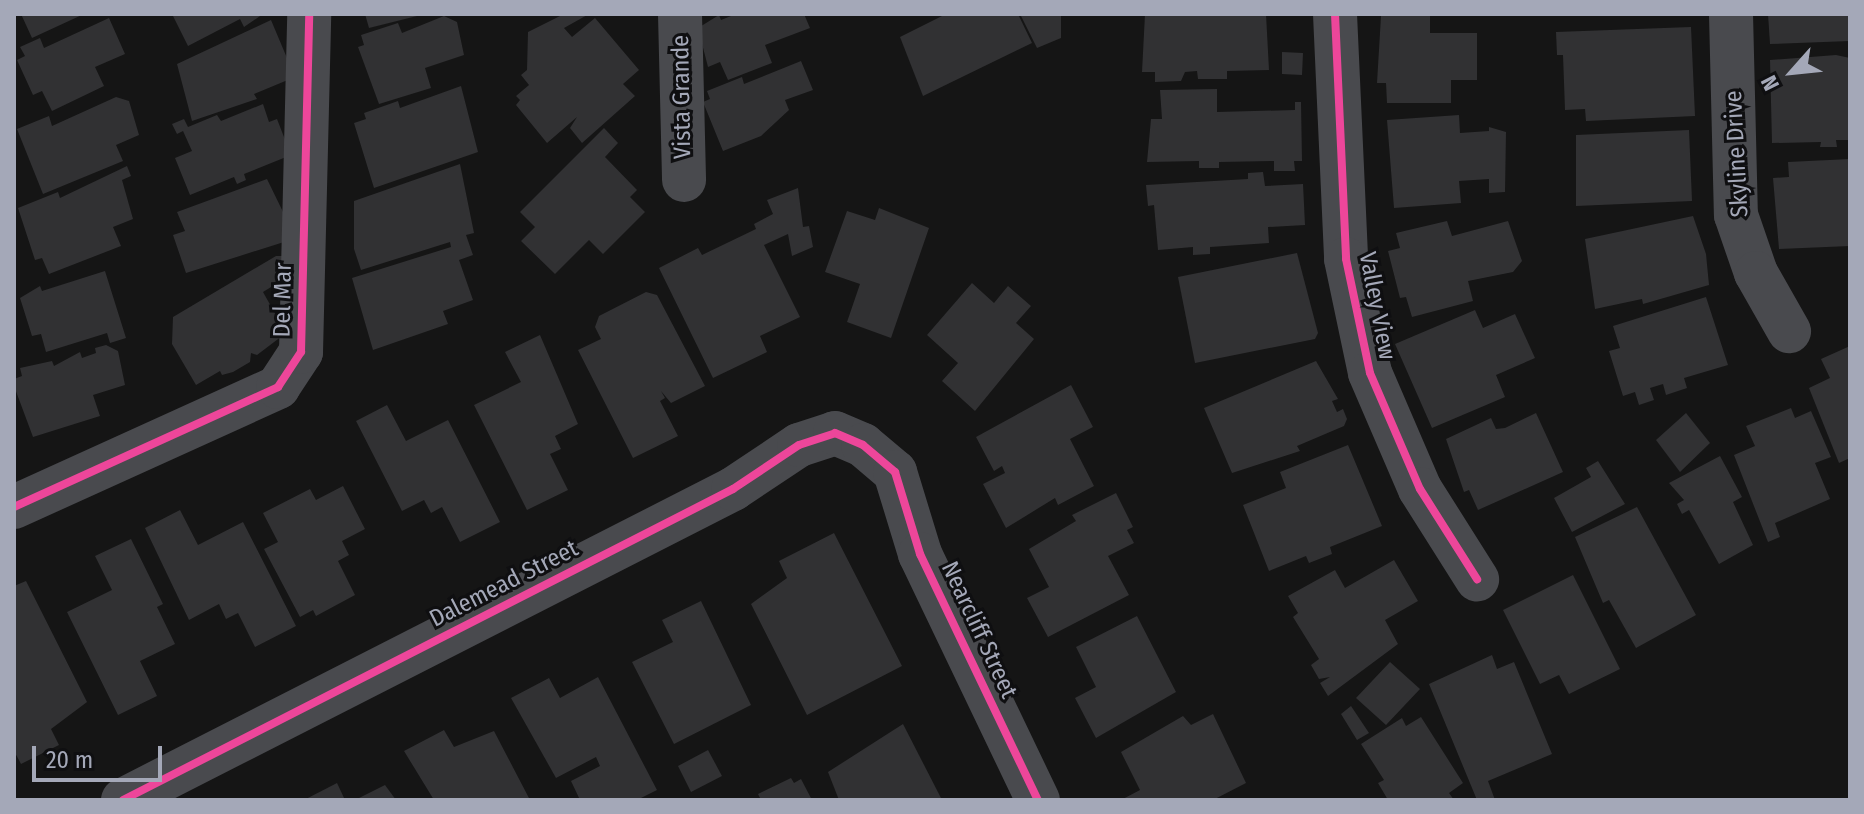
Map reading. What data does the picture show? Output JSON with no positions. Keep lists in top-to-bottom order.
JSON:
{
  "streets": {
    "street": [
      "Vista Grande",
      "Skyline Drive",
      "Del Mar",
      "Valley View",
      "Dalemead Street",
      "Nearcliff Street"
    ]
  },
  "crossings": [
    ["Dalemead Street", "Nearcliff Street"]
  ],
  "scale_bar": "20 m",
  "north": "bottom left"
}
